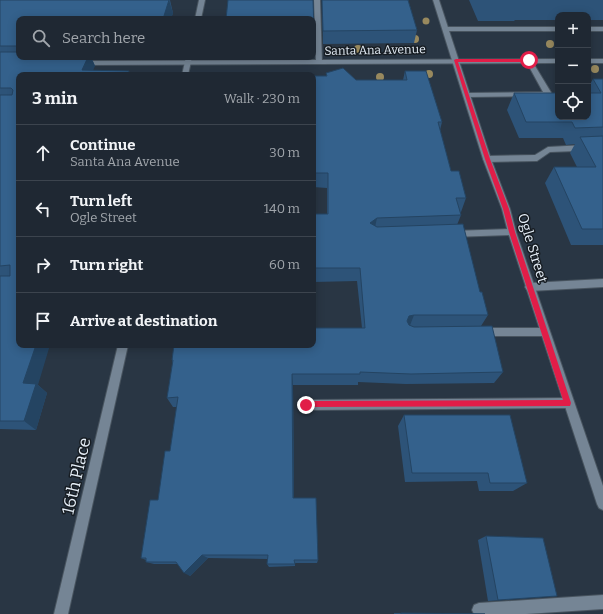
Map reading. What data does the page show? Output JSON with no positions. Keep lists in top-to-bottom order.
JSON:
{
  "streets": {
    "street": ["Santa Ana Avenue", "Ogle Street", "16th Place"]
  },
  "crossings": [
    ["Santa Ana Avenue", "Ogle Street"]
  ],
  "page": {
    "map_buttons": ["+", "−"],
    "search": "Search here",
    "heading": ["3 min", "Walk · 230 m"],
    "list": [
      ["Continue", "Santa Ana Avenue", "30 m"],
      ["Turn left", "Ogle Street", "140 m"],
      ["Turn right", "60 m"],
      "Arrive at destination"
    ]
  }
}
